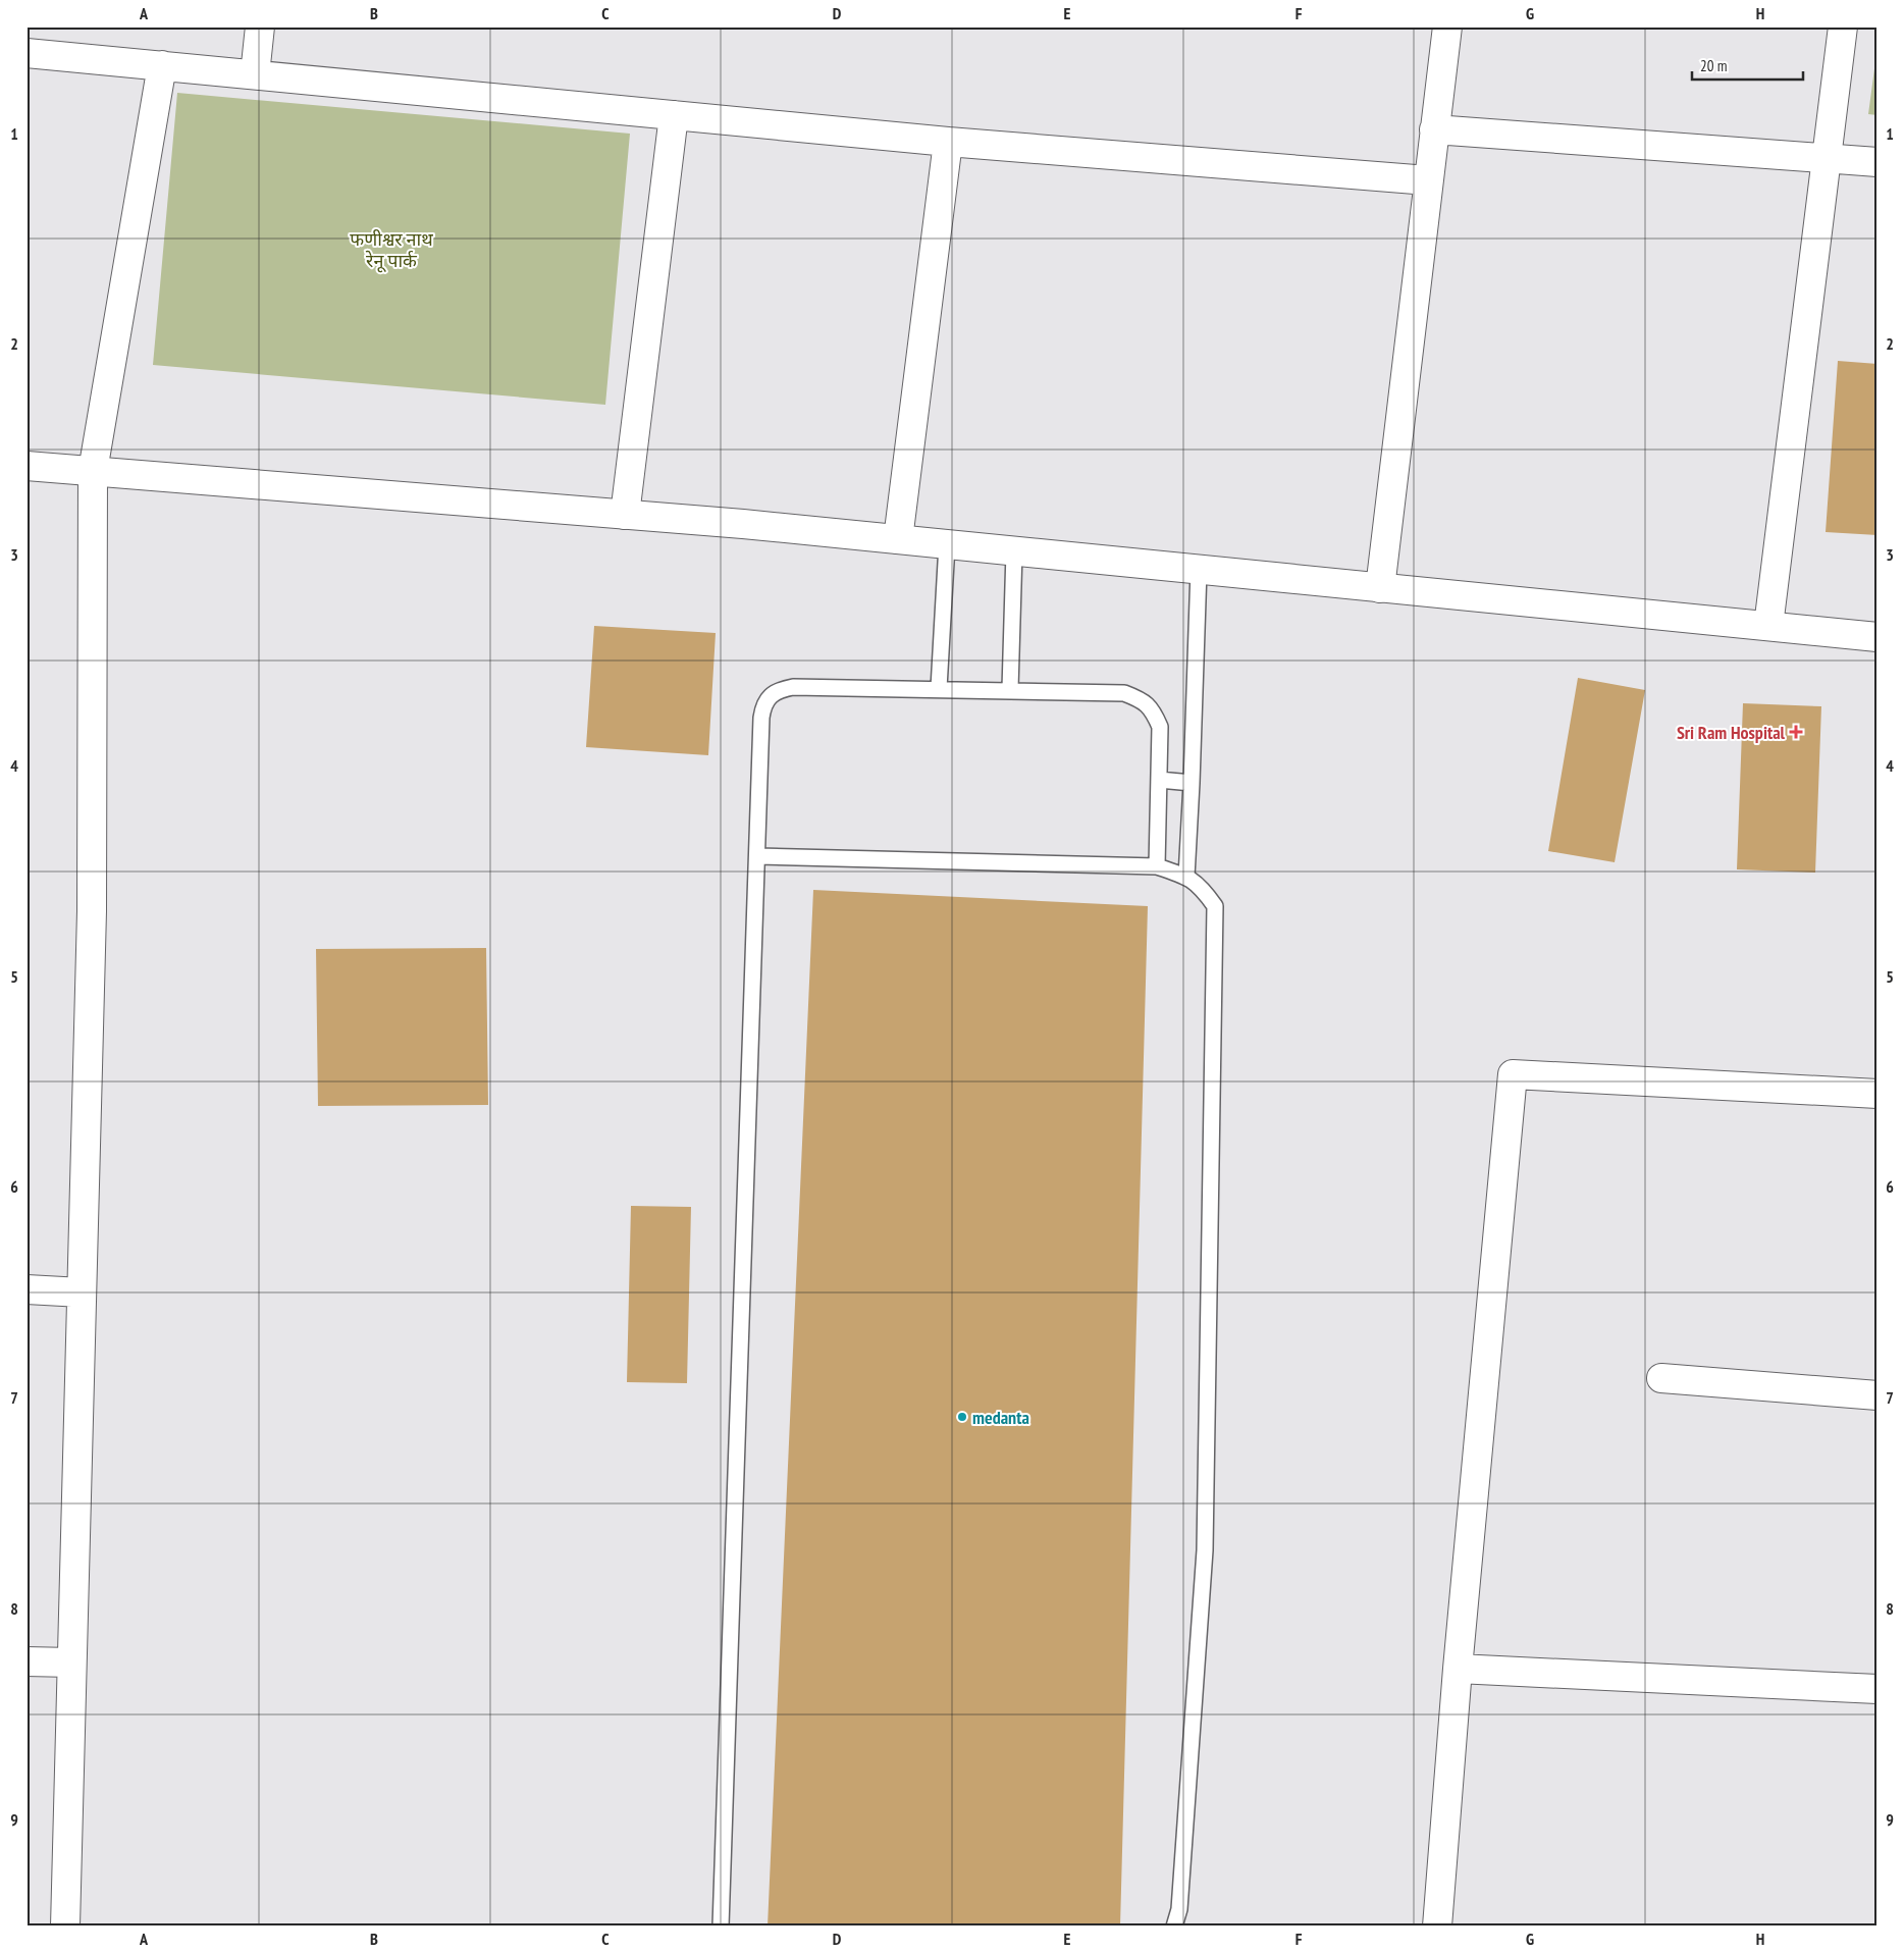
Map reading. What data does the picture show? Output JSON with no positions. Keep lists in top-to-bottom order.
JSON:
{
  "parks": ["फणीश्वर नाथ रेनू पार्क"],
  "places": {
    "health": ["Sri Ram Hospital"],
    "other": ["medanta"]
  },
  "scale_bar": "20 m",
  "grid": {
    "columns": [
      "A",
      "B",
      "C",
      "D",
      "E",
      "F",
      "G",
      "H"
    ],
    "rows": [
      "1",
      "2",
      "3",
      "4",
      "5",
      "6",
      "7",
      "8",
      "9"
    ]
  }
}
